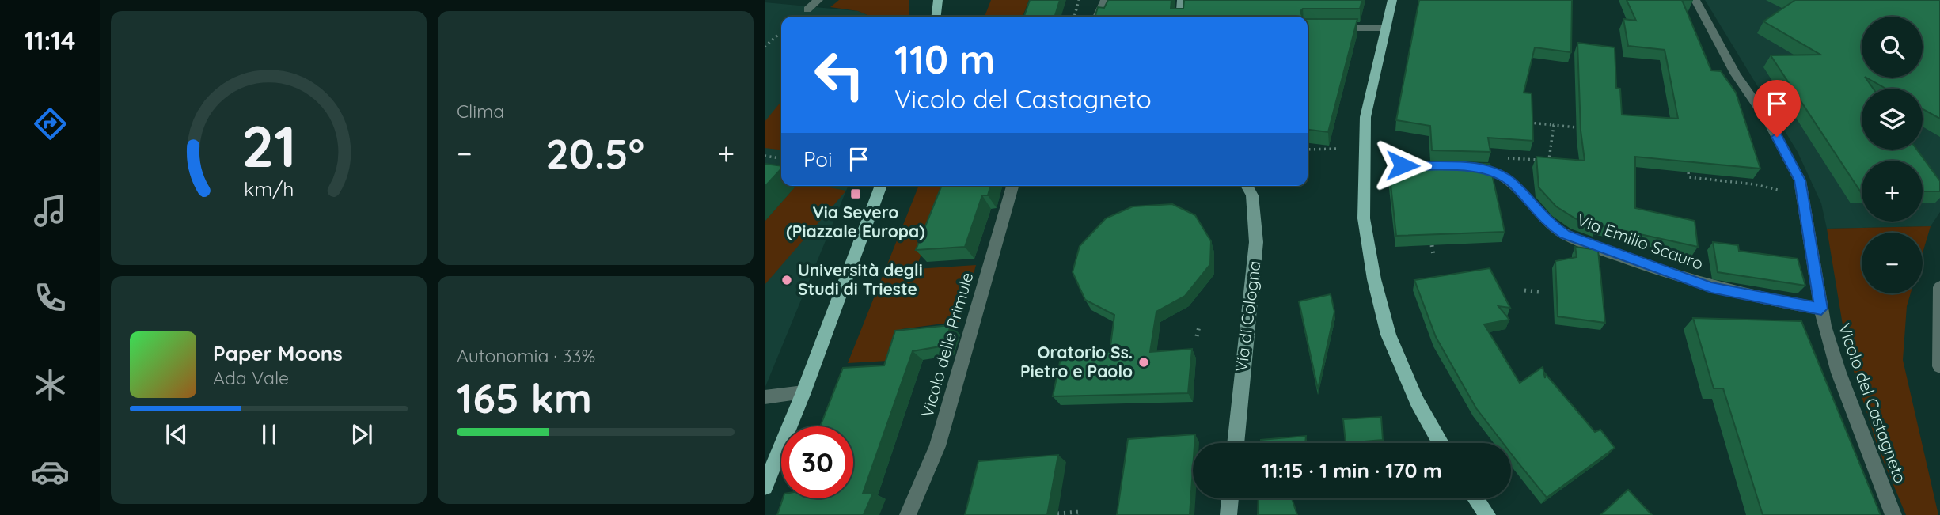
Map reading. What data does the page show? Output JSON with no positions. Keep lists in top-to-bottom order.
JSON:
{
  "streets": {
    "main road": ["Via di Cologna"],
    "street": ["Via Emilio Scauro", "Vicolo delle Primule", "Vicolo del Castagneto"]
  },
  "crossings": [
    ["Via Emilio Scauro", "Vicolo del Castagneto"]
  ],
  "places": {
    "transit": ["Via Severo (Piazzale Europa)"],
    "other": ["Università degli Studi di Trieste", "Oratorio Ss. Pietro e Paolo"]
  },
  "page": {
    "tabs": "11:14",
    "tile": [
      "Clima",
      ["Autonomia · 33%", "165 km"]
    ],
    "map_buttons": ["+", "−"],
    "turn": ["110 m", "Vicolo del Castagneto"],
    "heat": ["−", "20.5°", "+"],
    "then": "Poi",
    "song": ["Paper Moons", "Ada Vale"],
    "limit": "30",
    "trip": "11:15 · 1 min · 170 m",
    "gauge": ["21", "km/h"]
  }
}
